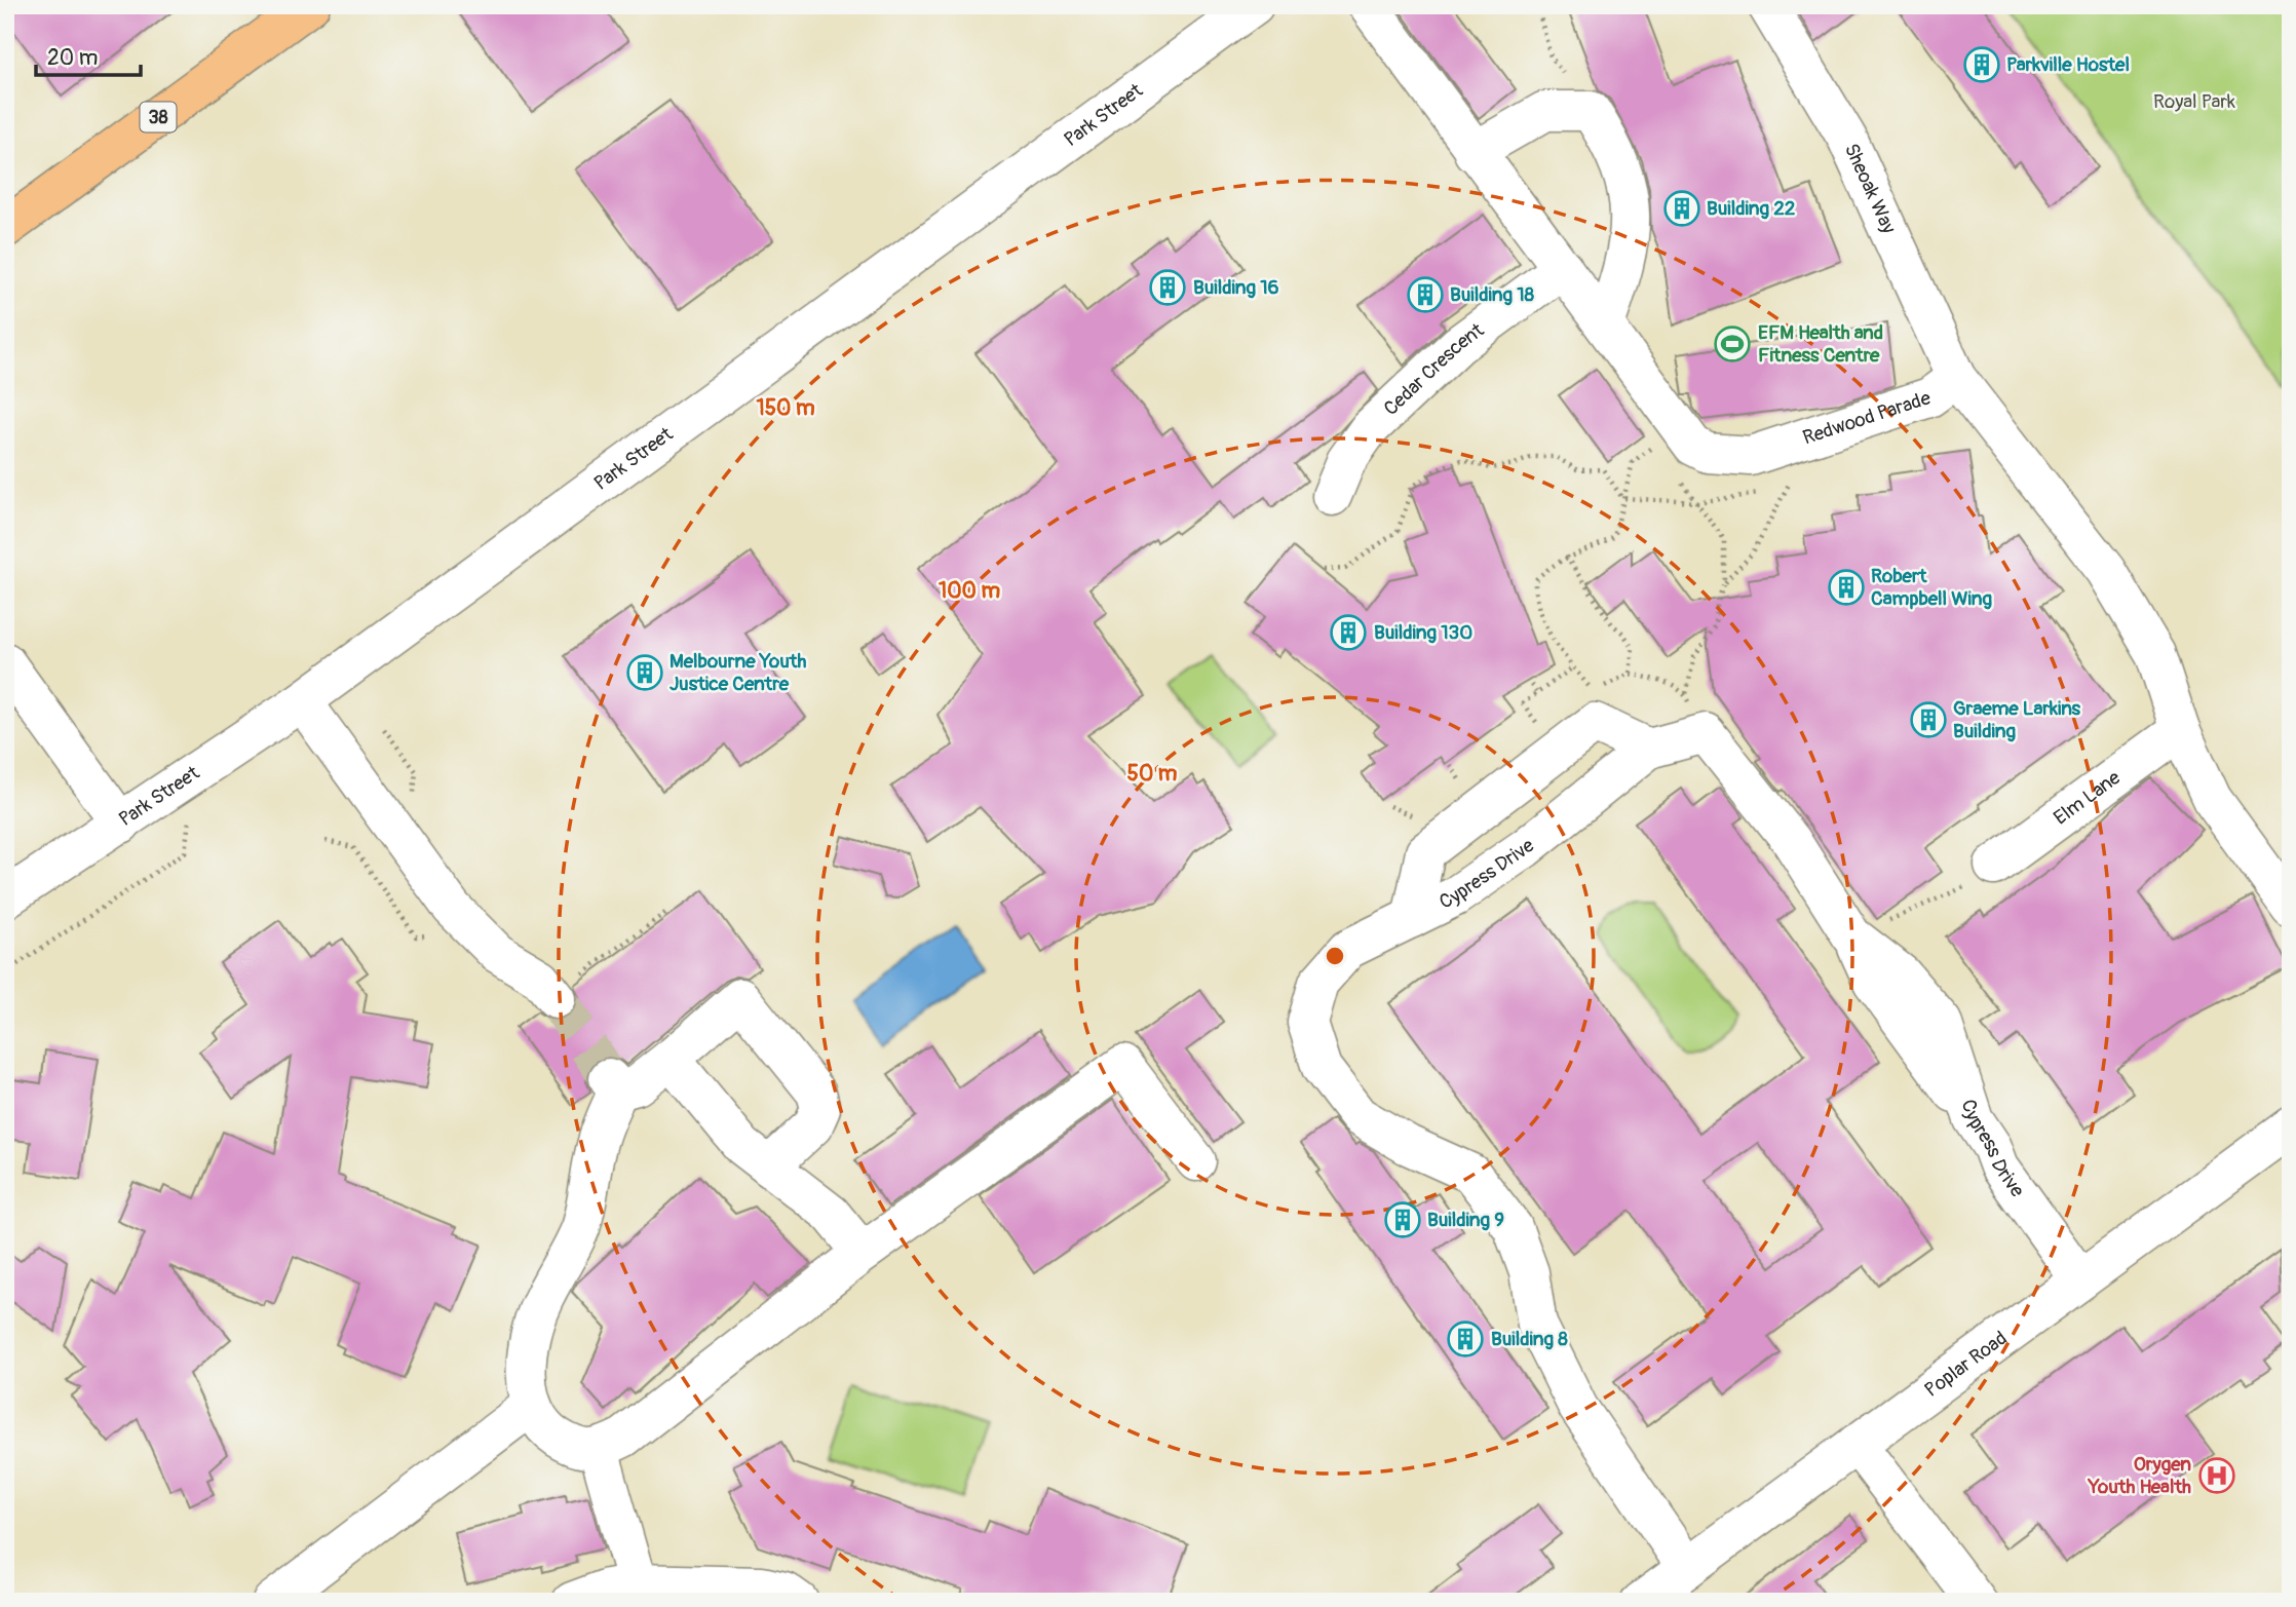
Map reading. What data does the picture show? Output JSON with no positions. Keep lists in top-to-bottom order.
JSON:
{
  "streets": {
    "main road": ["38"],
    "street": [
      "Park Street",
      "Sheoak Way",
      "Cedar Crescent",
      "Redwood Parade",
      "Elm Lane",
      "Cypress Drive",
      "Poplar Road"
    ]
  },
  "crossings": [
    ["Sheoak Way", "Redwood Parade"],
    ["Cedar Crescent", "Redwood Parade"],
    ["Cypress Drive", "Poplar Road"]
  ],
  "parks": ["Royal Park"],
  "places": {
    "building": [
      "Parkville Hostel",
      "Building 22",
      "Building 16",
      "Building 18",
      "Robert Campbell Wing",
      "Building 130",
      "Melbourne Youth Justice Centre",
      "Graeme Larkins Building",
      "Building 9",
      "Building 8"
    ],
    "sports": ["EFM Health and Fitness Centre"],
    "hospital": ["Orygen Youth Health"]
  },
  "scale_bar": "20 m",
  "rings": ["150 m", "100 m", "50 m"]
}
